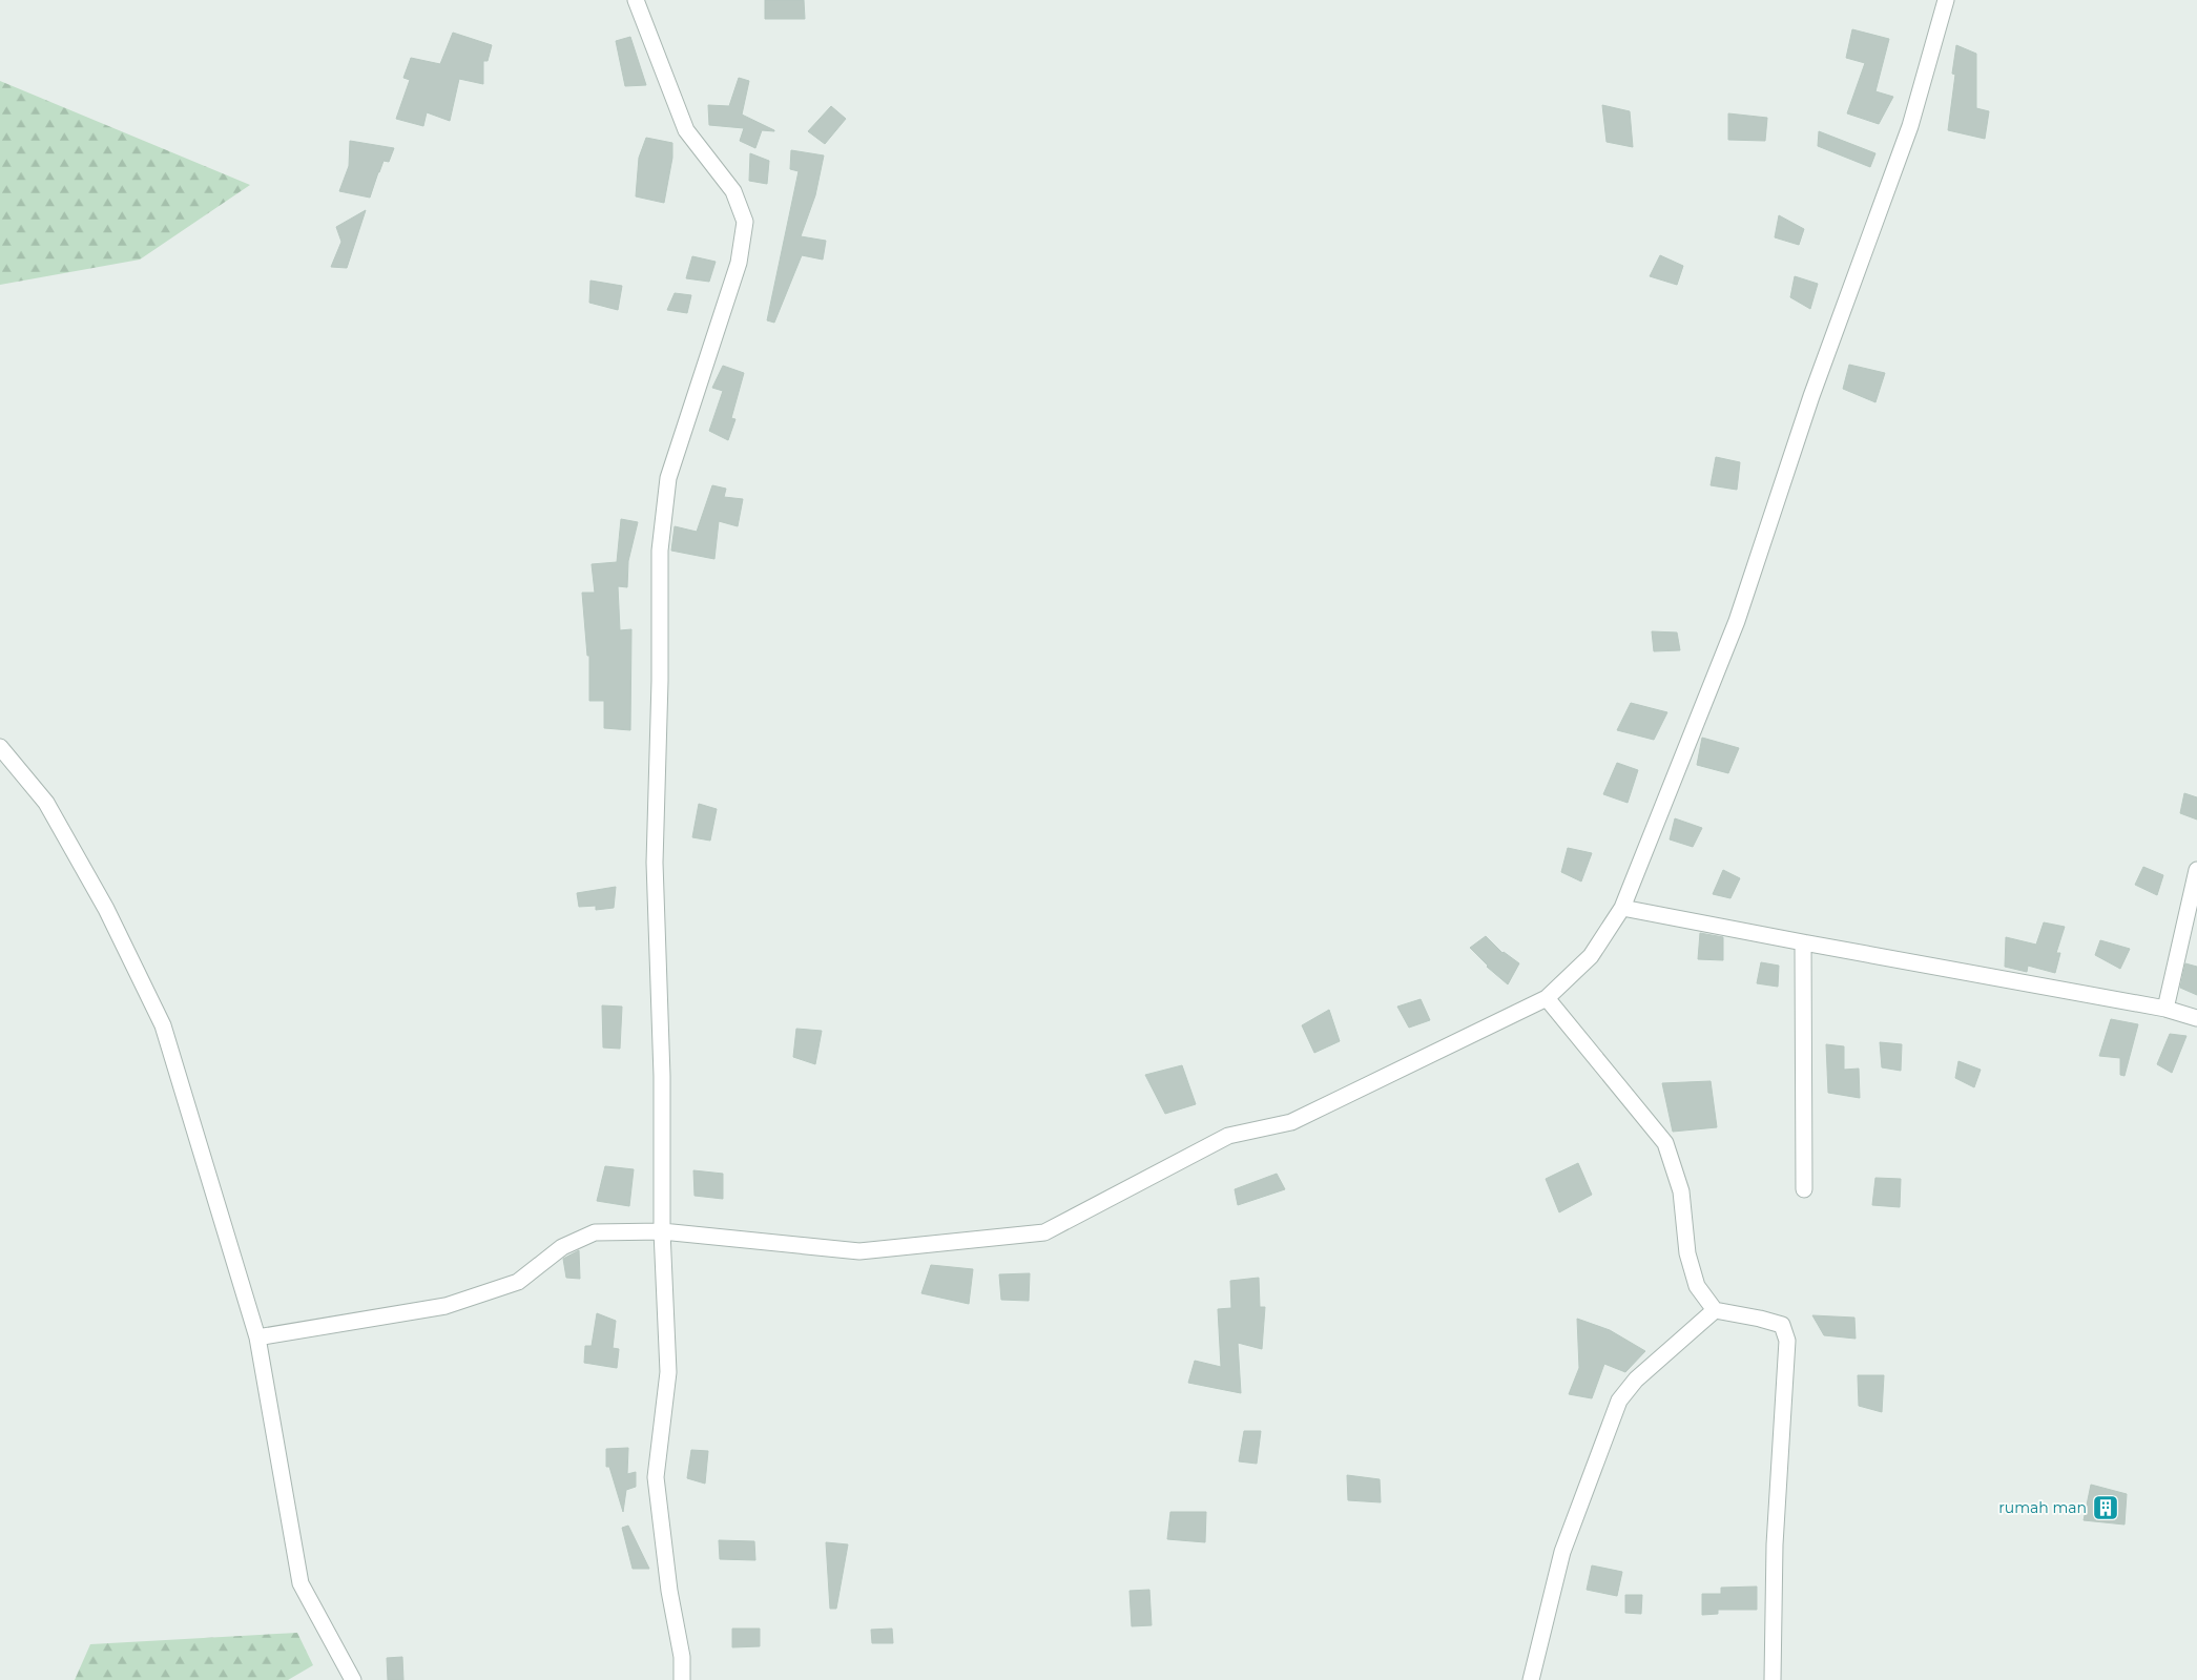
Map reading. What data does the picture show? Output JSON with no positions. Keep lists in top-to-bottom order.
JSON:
{
  "places": {
    "building": ["rumah man"]
  }
}
